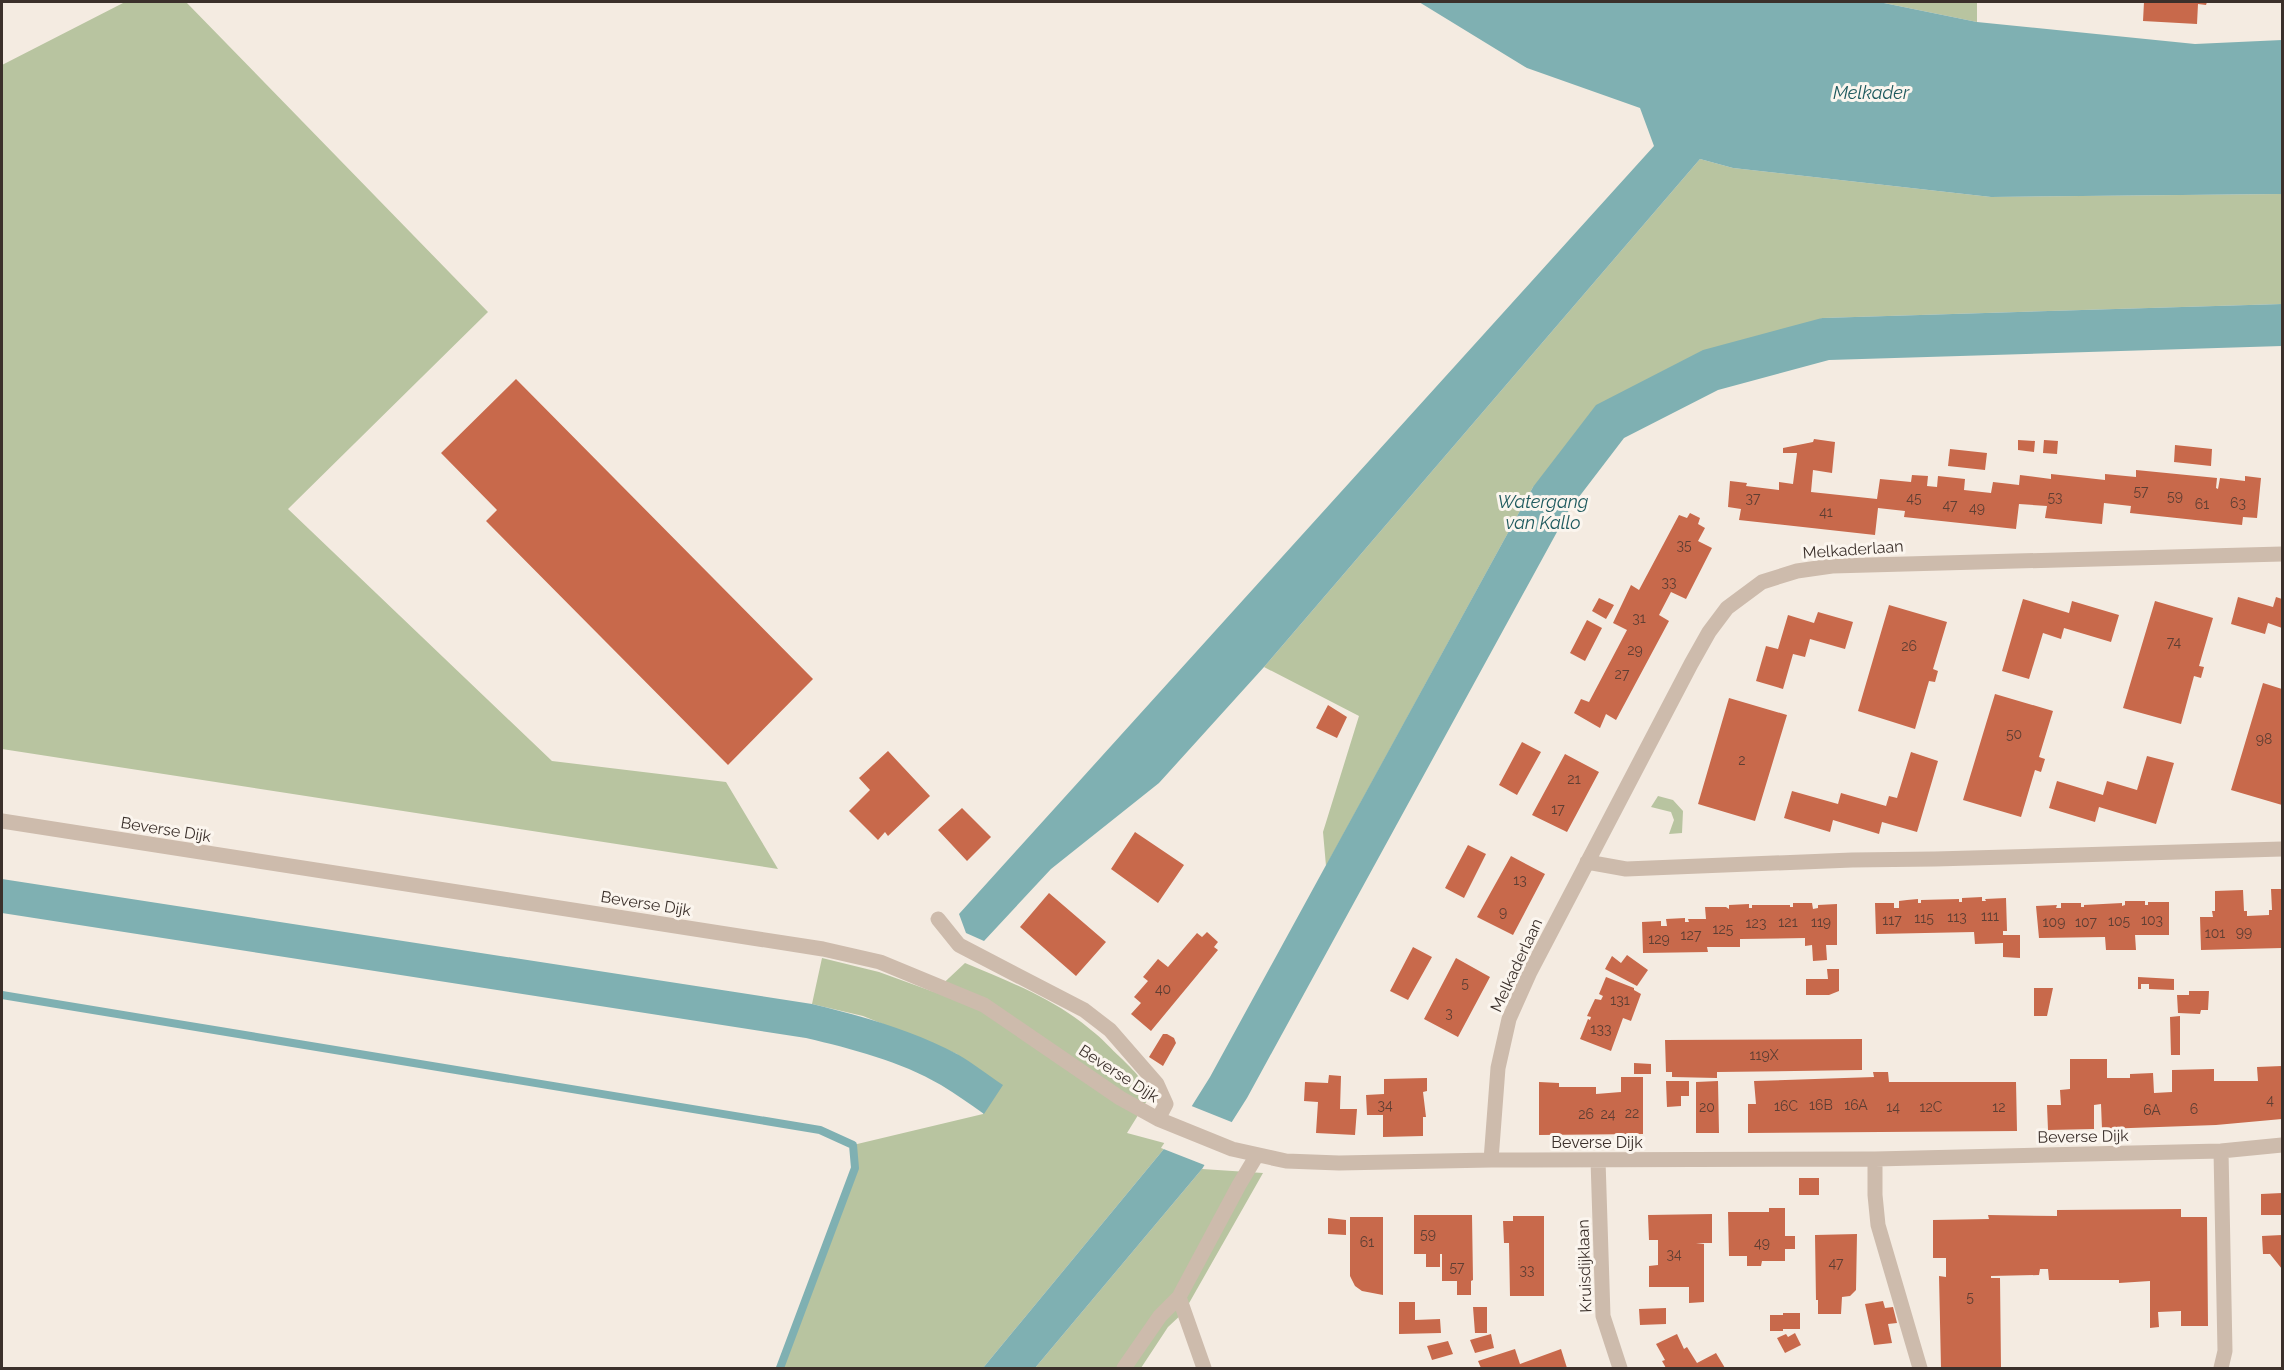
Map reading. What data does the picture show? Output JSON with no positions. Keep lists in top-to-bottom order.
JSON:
{
  "streets": {
    "street": ["Melkaderlaan", "Beverse Dijk", "Kruisdijklaan"]
  },
  "crossings": [
    ["Melkaderlaan", "Beverse Dijk"],
    ["Beverse Dijk", "Kruisdijklaan"]
  ],
  "water": ["Melkader", "Watergang van Kallo"],
  "house_numbers": [
    "57",
    "59",
    "53",
    "37",
    "45",
    "63",
    "61",
    "47",
    "49",
    "41",
    "35",
    "33",
    "31",
    "74",
    "26",
    "29",
    "27",
    "50",
    "98",
    "2",
    "21",
    "17",
    "13",
    "9",
    "111",
    "113",
    "115",
    "117",
    "103",
    "105",
    "121",
    "119",
    "109",
    "107",
    "123",
    "125",
    "99",
    "101",
    "127",
    "129",
    "5",
    "40",
    "131",
    "3",
    "133",
    "119X",
    "4",
    "34",
    "16B",
    "16A",
    "16C",
    "20",
    "14",
    "12C",
    "12",
    "6",
    "6A",
    "22",
    "26",
    "24",
    "59",
    "61",
    "49",
    "34",
    "47",
    "57",
    "33",
    "5"
  ]
}
